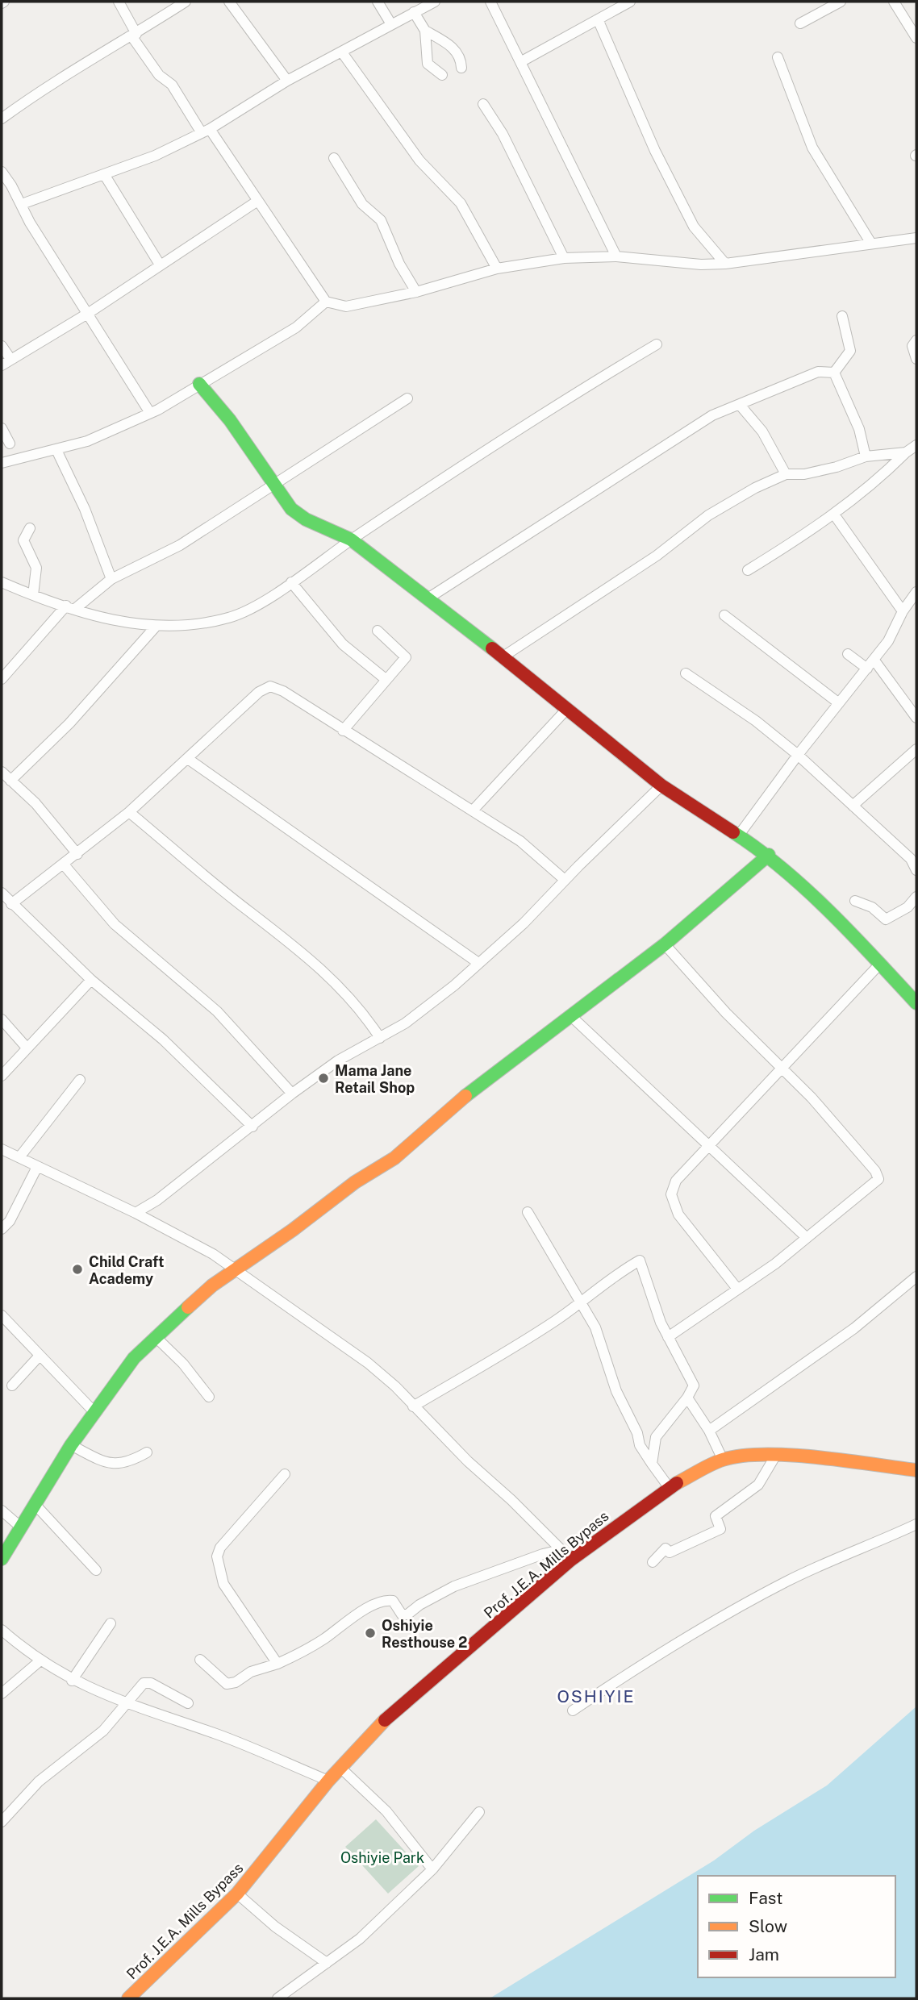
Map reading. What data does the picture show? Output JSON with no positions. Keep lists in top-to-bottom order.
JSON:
{
  "streets": {
    "street": ["Prof. J.E.A. Mills Bypass"]
  },
  "districts": ["OSHIYIE"],
  "parks": ["Oshiyie Park"],
  "places": ["Mama Jane Retail Shop", "Child Craft Academy", "Oshiyie Resthouse 2"],
  "legend": ["Fast", "Slow", "Jam"]
}
